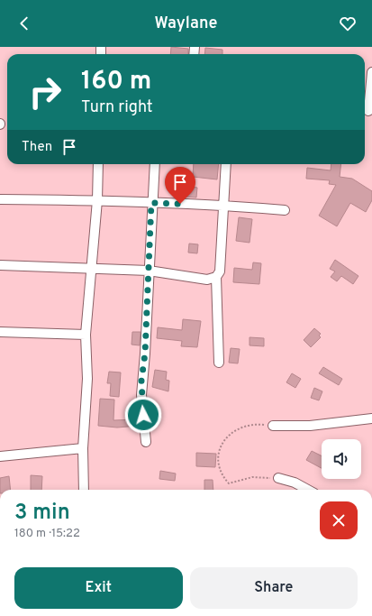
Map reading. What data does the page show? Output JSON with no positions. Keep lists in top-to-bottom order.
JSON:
{
  "page": {
    "header": "Waylane",
    "turn": ["160 m", "Turn right"],
    "then": "Then",
    "heading": ["3 min", "180 m · 15:22"],
    "buttons": ["Exit", "Share"]
  }
}
